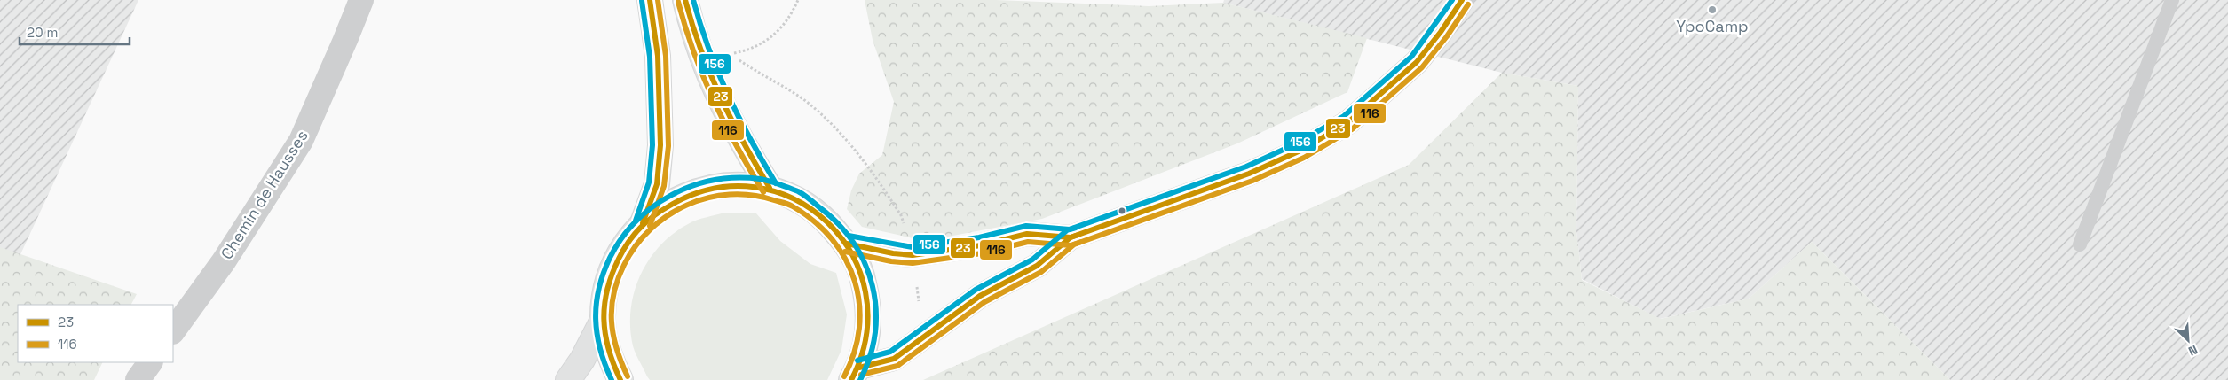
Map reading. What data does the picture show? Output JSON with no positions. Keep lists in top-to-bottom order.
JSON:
{
  "streets": {
    "street": ["Chemin de Hausses"]
  },
  "places": ["YpoCamp"],
  "lines": ["transit line 23", "transit line 116", "transit line 156"],
  "legend": ["23", "116"],
  "scale_bar": "20 m",
  "north": "bottom right"
}
